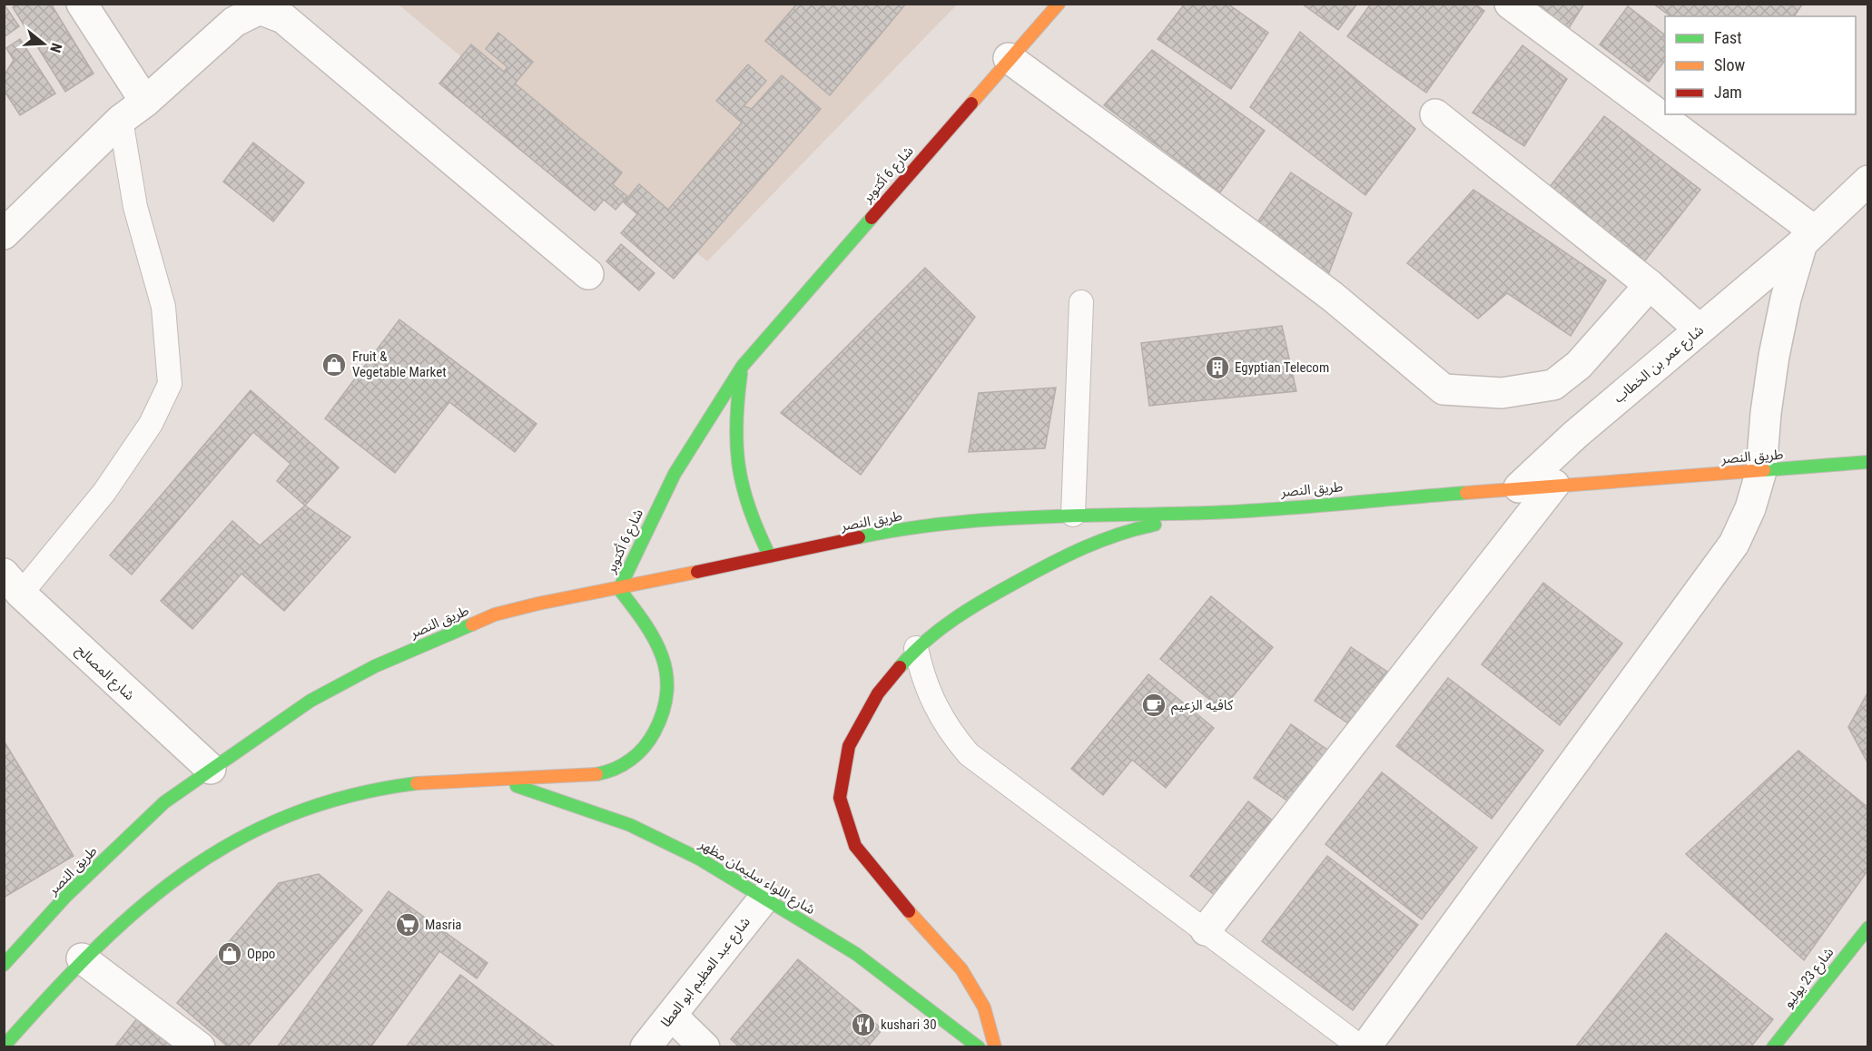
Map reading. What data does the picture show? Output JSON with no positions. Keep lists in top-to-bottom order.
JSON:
{
  "streets": {
    "main road": [
      "شارع 6 أكتوبر",
      "طريق النصر",
      "شارع اللواء سليمان مظهر",
      "شارع 23 يوليو"
    ],
    "street": ["شارع عمر بن الخطاب", "شارع المصالح", "شارع عبد العظيم ابو العطا"]
  },
  "crossings": [
    ["شارع 6 أكتوبر", "طريق النصر"],
    ["شارع عمر بن الخطاب", "طريق النصر"],
    ["طريق النصر", "شارع المصالح"],
    ["شارع اللواء سليمان مظهر", "شارع عبد العظيم ابو العطا"]
  ],
  "places": {
    "shop": ["Fruit & Vegetable Market", "Oppo"],
    "building": ["Egyptian Telecom"],
    "cafe": ["كافيه الزعيم"],
    "supermarket": ["Masria"],
    "restaurant": ["kushari 30"]
  },
  "legend": ["Fast", "Slow", "Jam"],
  "north": "right"
}
